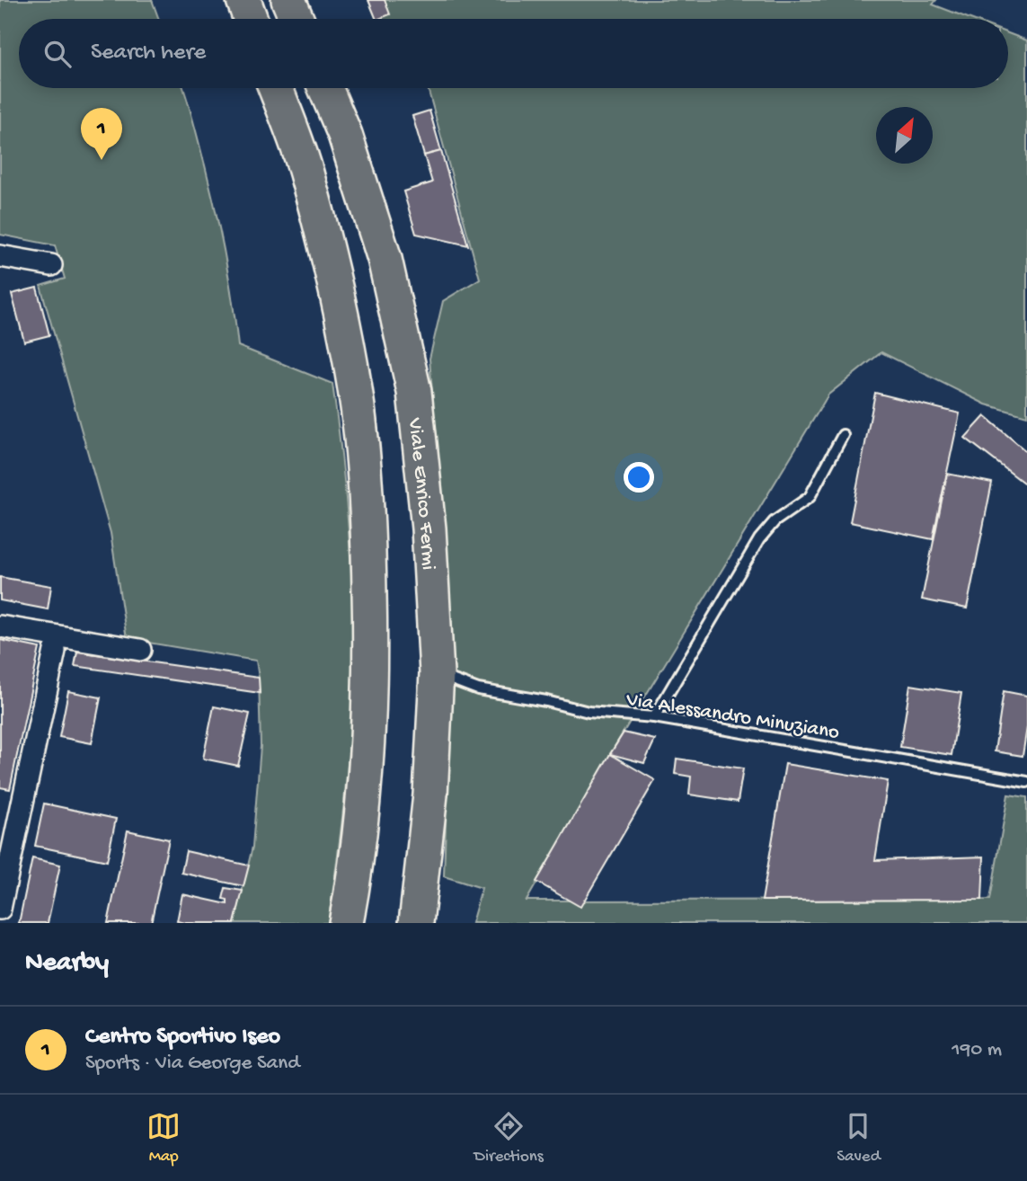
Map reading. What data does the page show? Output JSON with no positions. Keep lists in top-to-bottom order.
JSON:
{
  "streets": {
    "highway": ["Viale Enrico Fermi"],
    "lane": ["Via Alessandro Minuziano"]
  },
  "crossings": [
    ["Viale Enrico Fermi", "Via Alessandro Minuziano"]
  ],
  "north": "top right",
  "page": {
    "search": "Search here",
    "pins": "1",
    "heading": "Nearby",
    "list": [
      {
        "mark": "1",
        "name": "Centro Sportivo Iseo",
        "note": "Sports · Via George Sand",
        "value": "190 m"
      }
    ],
    "nav": ["Map", "Directions", "Saved"]
  }
}
